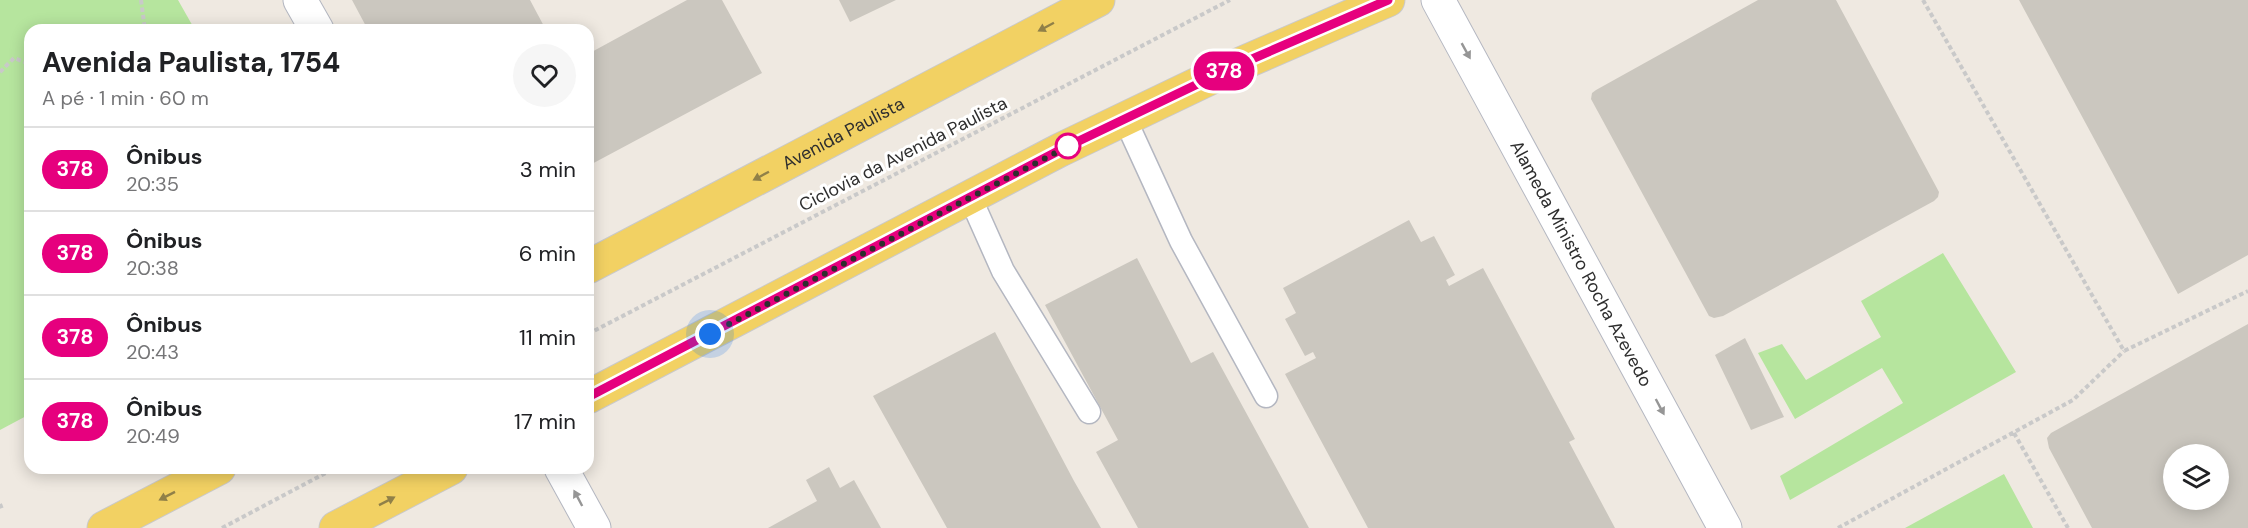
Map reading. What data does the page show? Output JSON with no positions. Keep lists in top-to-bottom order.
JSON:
{
  "streets": {
    "main road": ["Avenida Paulista"],
    "street": ["Alameda Ministro Rocha Azevedo"],
    "path": ["Ciclovia da Avenida Paulista"]
  },
  "one_way": ["Alameda Ministro Rocha Azevedo"],
  "lines": ["bus line 378"],
  "page": {
    "on_map": "378",
    "heading": ["Avenida Paulista, 1754", "A pé · 1 min · 60 m"],
    "list": [
      {
        "mark": "378",
        "name": "Ônibus",
        "note": "20:35",
        "value": "3 min"
      },
      {
        "mark": "378",
        "name": "Ônibus",
        "note": "20:38",
        "value": "6 min"
      },
      {
        "mark": "378",
        "name": "Ônibus",
        "note": "20:43",
        "value": "11 min"
      },
      {
        "mark": "378",
        "name": "Ônibus",
        "note": "20:49",
        "value": "17 min"
      }
    ]
  }
}
